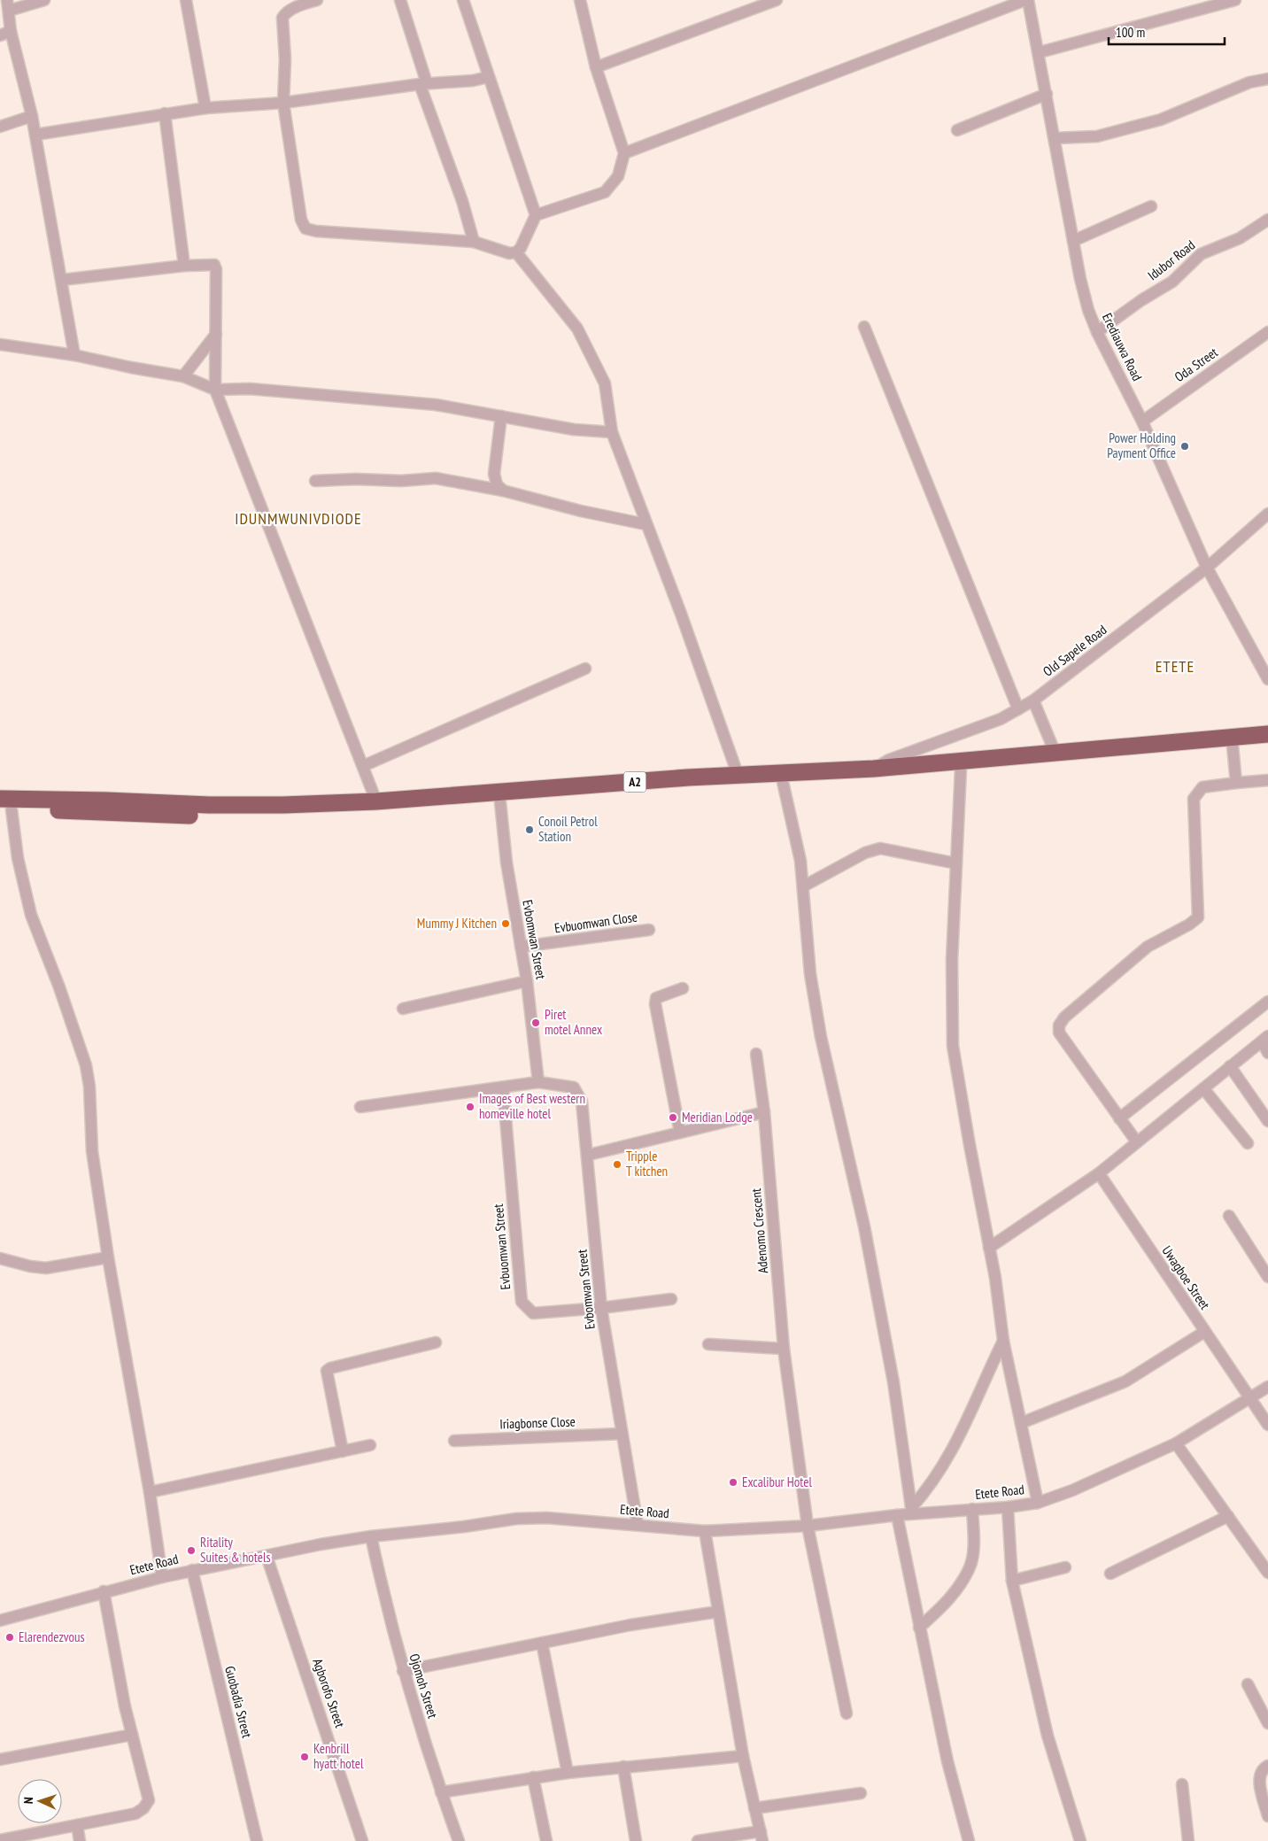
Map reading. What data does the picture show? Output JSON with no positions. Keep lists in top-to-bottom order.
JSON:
{
  "streets": {
    "highway": ["A2"],
    "street": [
      "Idubor Road",
      "Erediauwa Road",
      "Oda Street",
      "Old Sapele Road",
      "Evbuomwan Close",
      "Evbomwan Street",
      "Adenomo Crescent",
      "Evbuomwan Street",
      "Uwagboe Street",
      "Iriagbonse Close",
      "Etete Road",
      "Ojomoh Street",
      "Agborofo Street",
      "Guobadia Street"
    ]
  },
  "crossings": [
    ["Idubor Road", "Erediauwa Road"],
    ["Erediauwa Road", "Oda Street"],
    ["Erediauwa Road", "Old Sapele Road"],
    ["Old Sapele Road", "A2"],
    ["A2", "Evbomwan Street"],
    ["Evbuomwan Close", "Evbomwan Street"],
    ["Evbomwan Street", "Evbuomwan Street"],
    ["Evbomwan Street", "Iriagbonse Close"],
    ["Evbomwan Street", "Etete Road"],
    ["Adenomo Crescent", "Etete Road"],
    ["Uwagboe Street", "Etete Road"],
    ["Etete Road", "Ojomoh Street"],
    ["Etete Road", "Agborofo Street"],
    ["Etete Road", "Guobadia Street"]
  ],
  "districts": ["IDUNMWUNIVDIODE", "ETETE"],
  "places": [
    "Power Holding Payment Office",
    "Conoil Petrol Station",
    "Mummy J Kitchen",
    "Piret motel Annex",
    "Images of Best western homeville hotel",
    "Meridian Lodge",
    "Tripple T kitchen",
    "Excalibur Hotel",
    "Ritality Suites & hotels",
    "Elarendezvous",
    "Kenbrill hyatt hotel"
  ],
  "scale_bar": "100 m",
  "north": "left"
}
